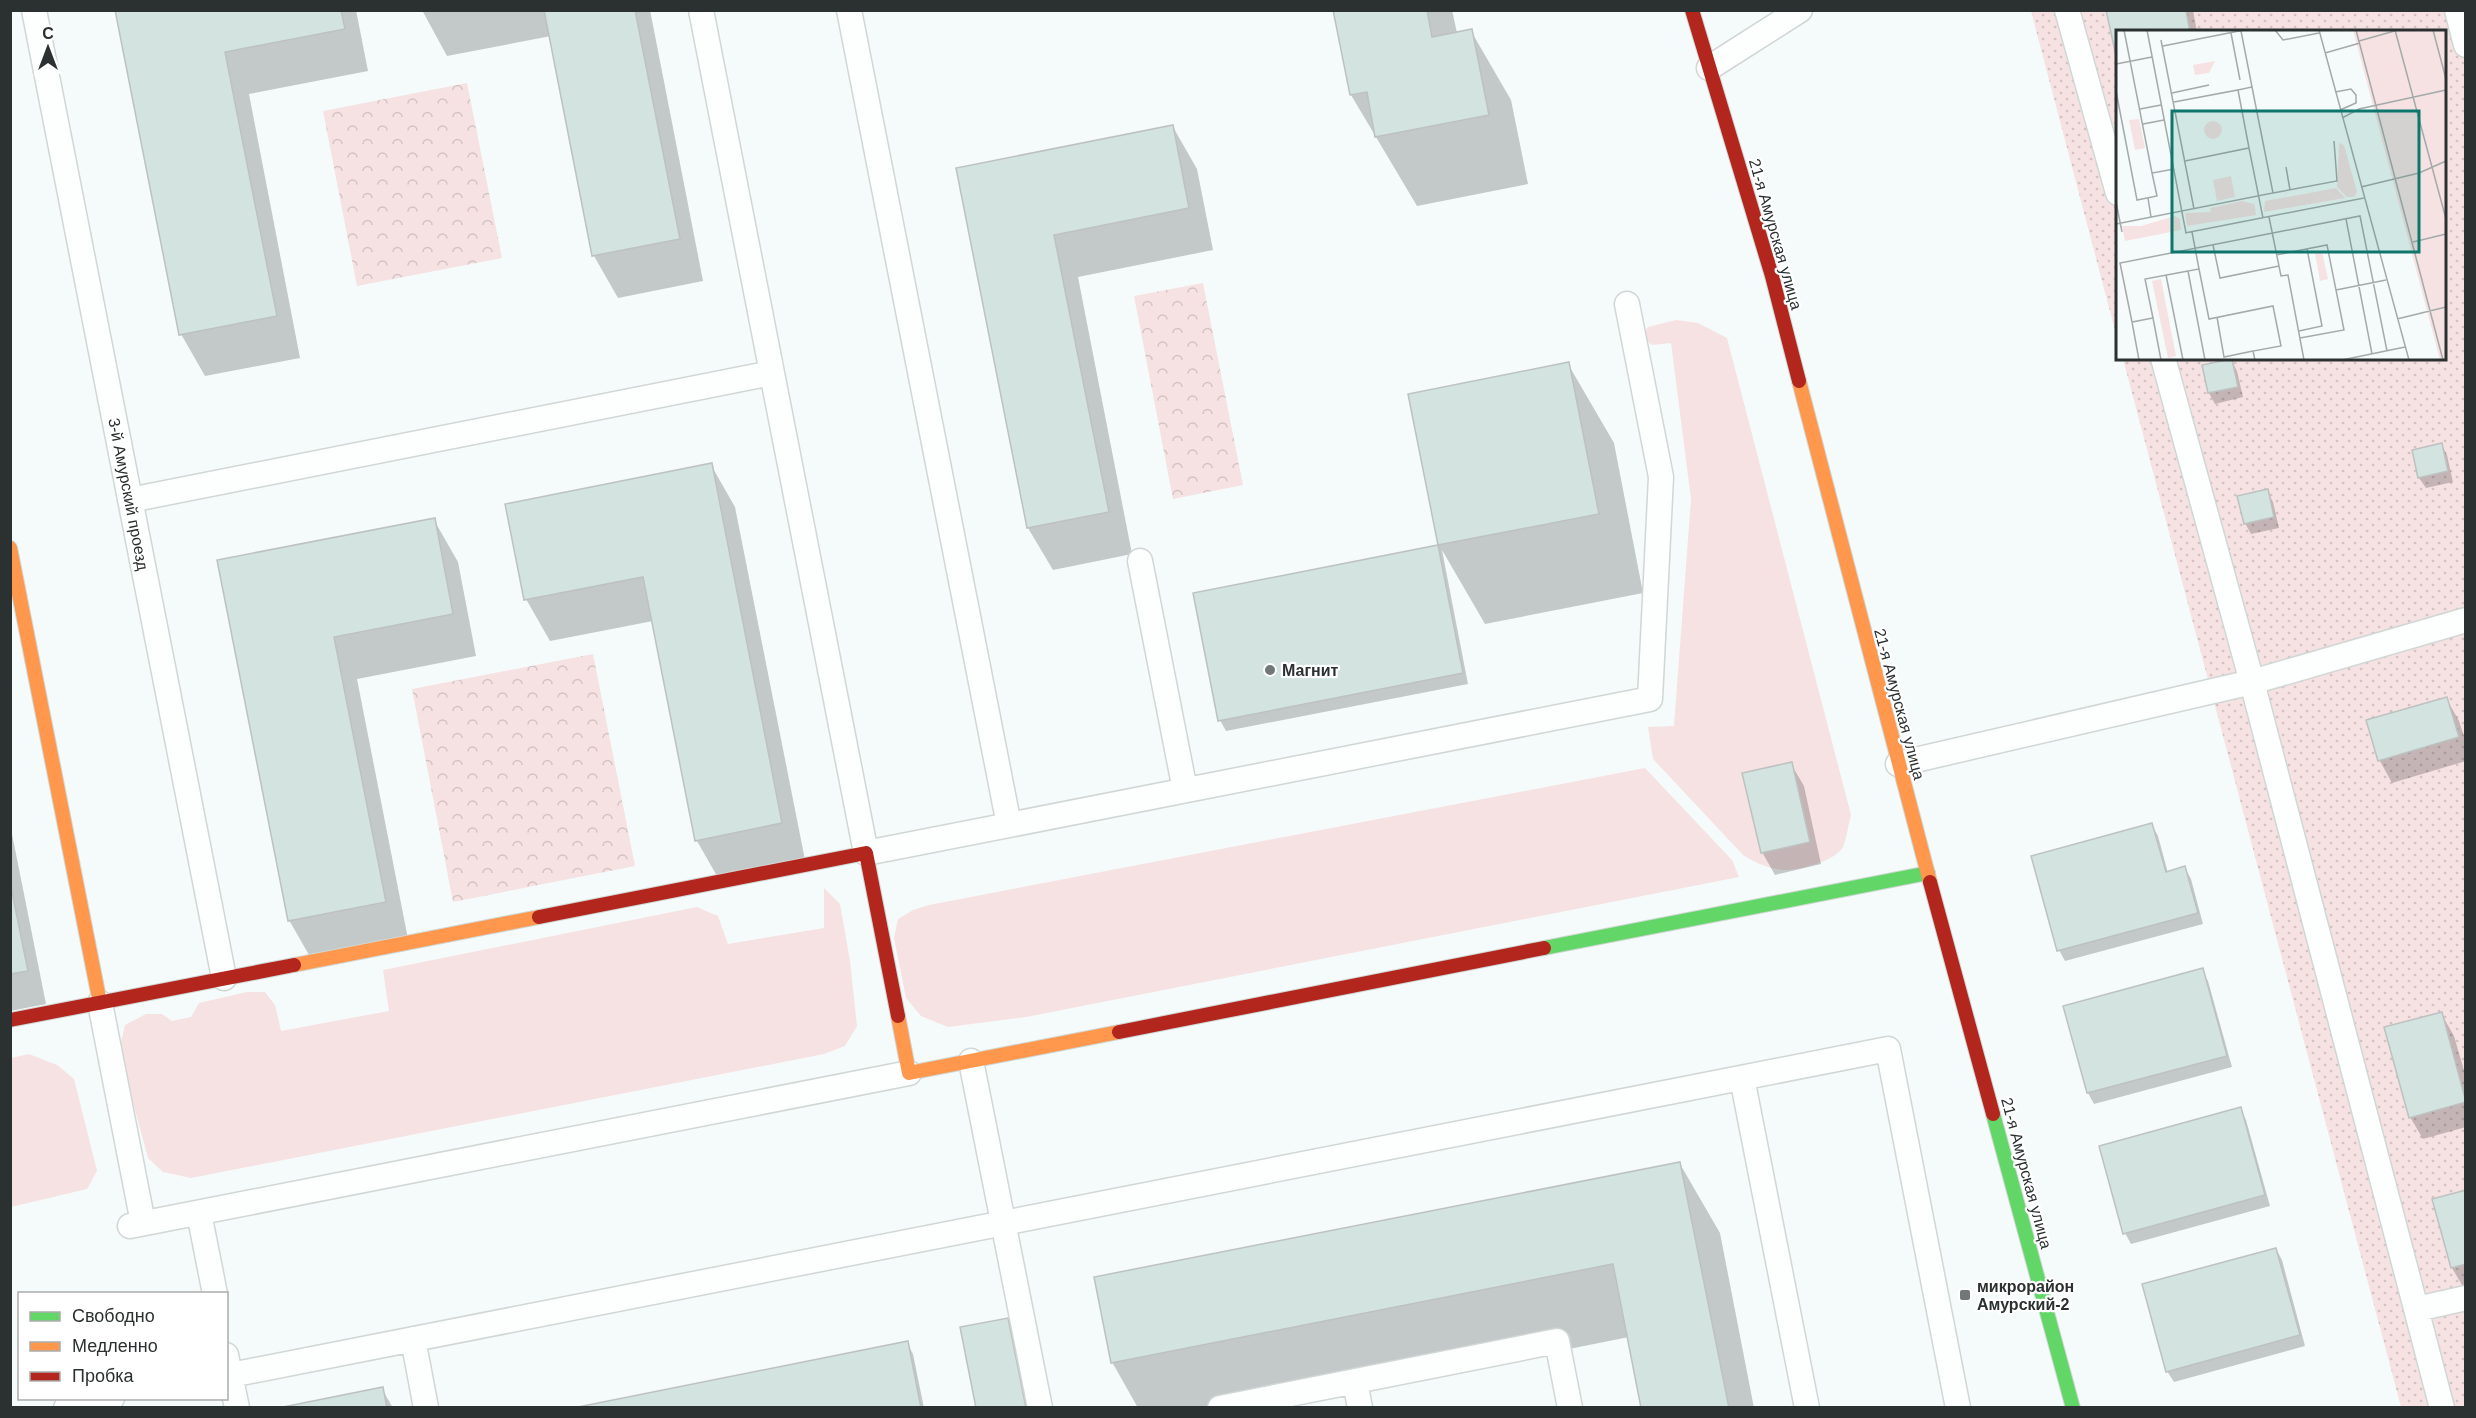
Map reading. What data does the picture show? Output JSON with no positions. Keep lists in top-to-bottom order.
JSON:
{
  "streets": {
    "street": ["21-я Амурская улица"],
    "lane": ["3-й Амурский проезд"]
  },
  "places": {
    "other": ["Магнит"],
    "transit": ["микрорайон Амурский-2"]
  },
  "legend": ["Свободно", "Медленно", "Пробка"],
  "north": "top"
}
